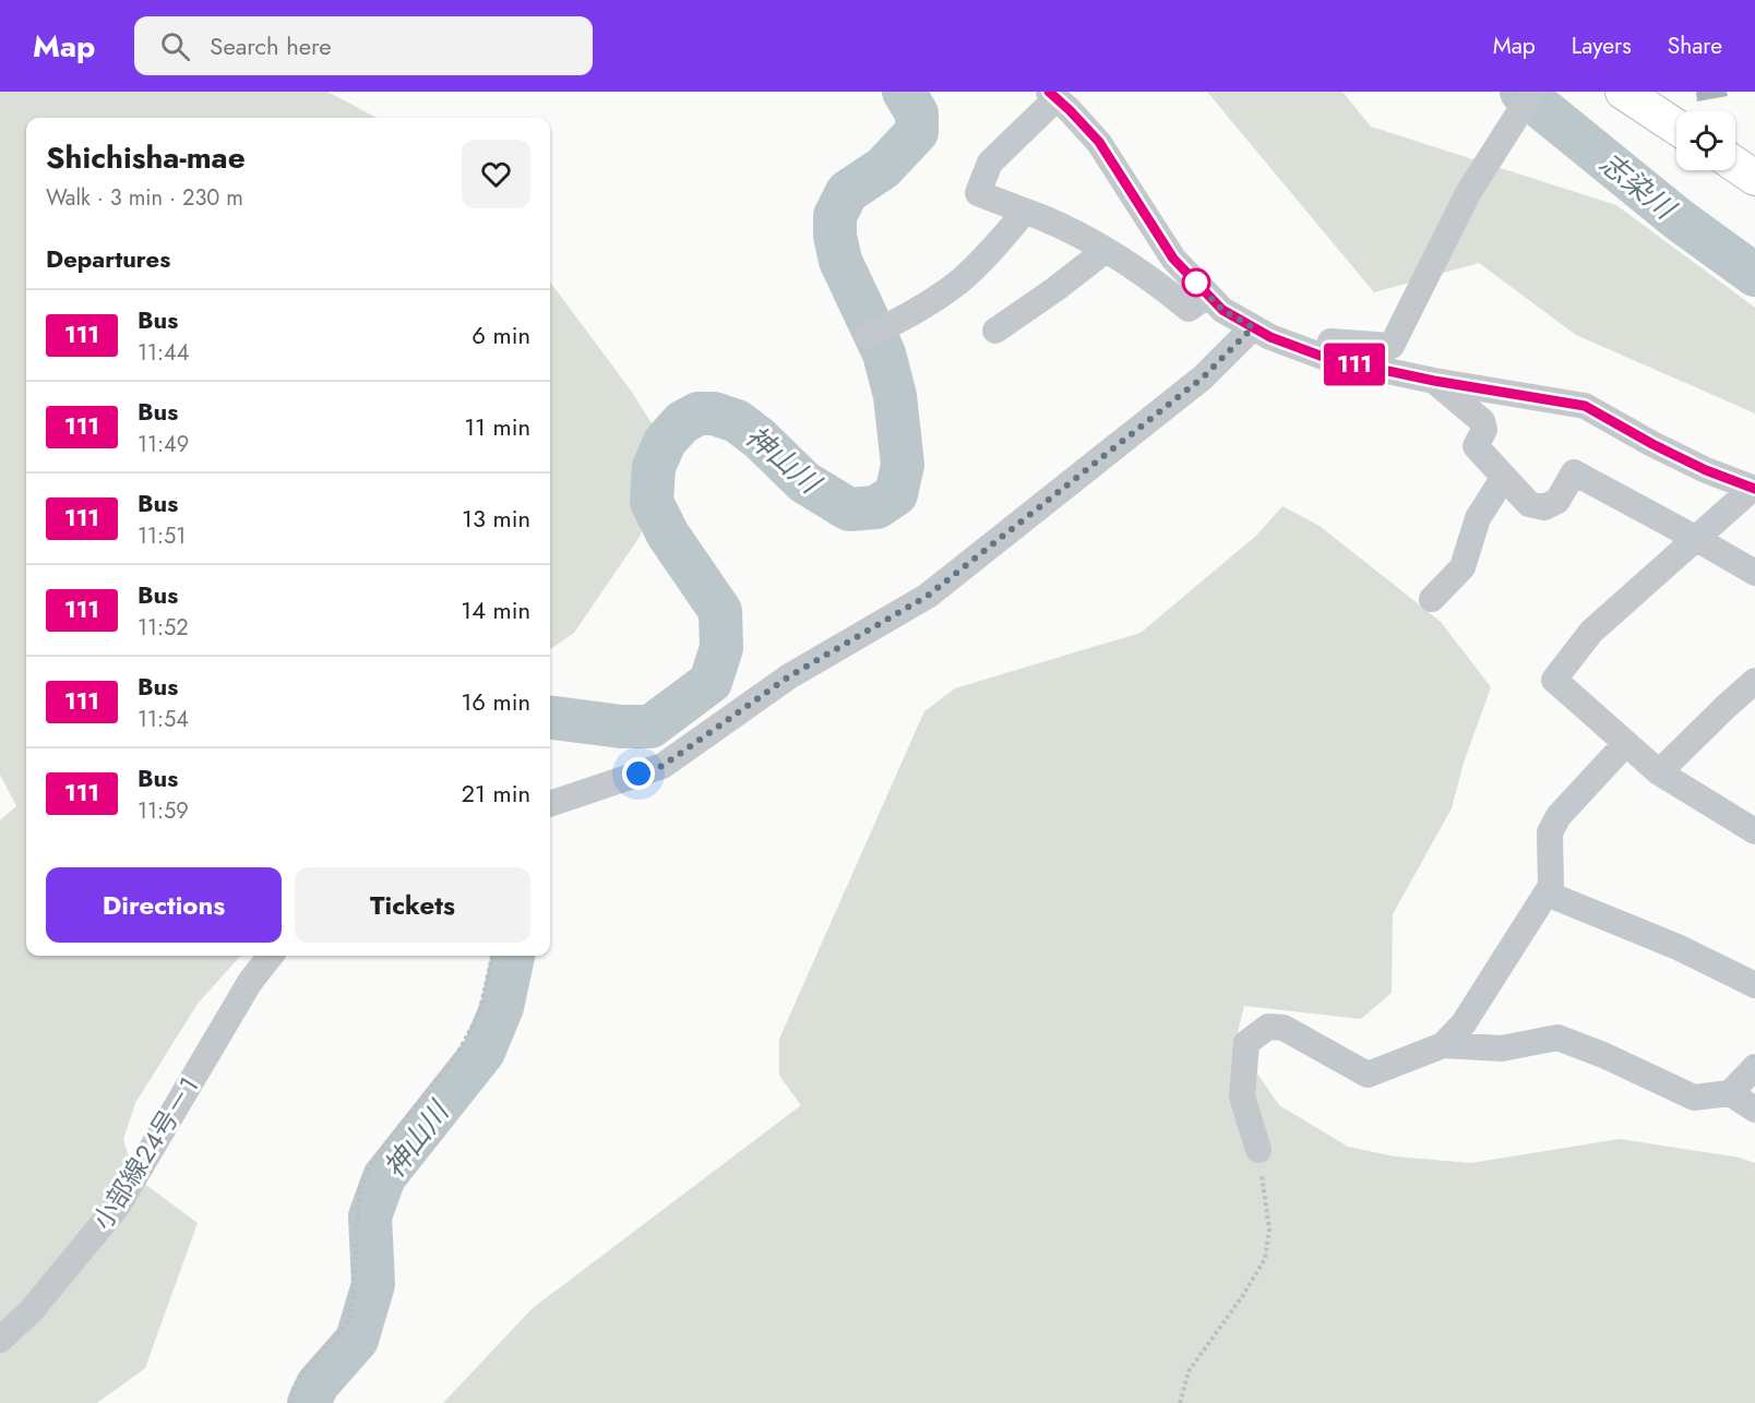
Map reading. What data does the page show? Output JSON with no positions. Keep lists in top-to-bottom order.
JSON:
{
  "streets": {
    "street": ["小部線２４号－１"]
  },
  "water": ["志染川", "神山川"],
  "lines": ["bus line 111"],
  "page": {
    "header": "Map",
    "search": "Search here",
    "nav": ["Map", "Layers", "Share"],
    "on_map": "111",
    "heading": [
      ["Shichisha-mae", "Walk · 3 min · 230 m"],
      "Departures"
    ],
    "list": [
      {
        "mark": "111",
        "name": "Bus",
        "note": "11:44",
        "value": "6 min"
      },
      {
        "mark": "111",
        "name": "Bus",
        "note": "11:49",
        "value": "11 min"
      },
      {
        "mark": "111",
        "name": "Bus",
        "note": "11:51",
        "value": "13 min"
      },
      {
        "mark": "111",
        "name": "Bus",
        "note": "11:52",
        "value": "14 min"
      },
      {
        "mark": "111",
        "name": "Bus",
        "note": "11:54",
        "value": "16 min"
      },
      {
        "mark": "111",
        "name": "Bus",
        "note": "11:59",
        "value": "21 min"
      }
    ],
    "buttons": ["Directions", "Tickets"]
  }
}
